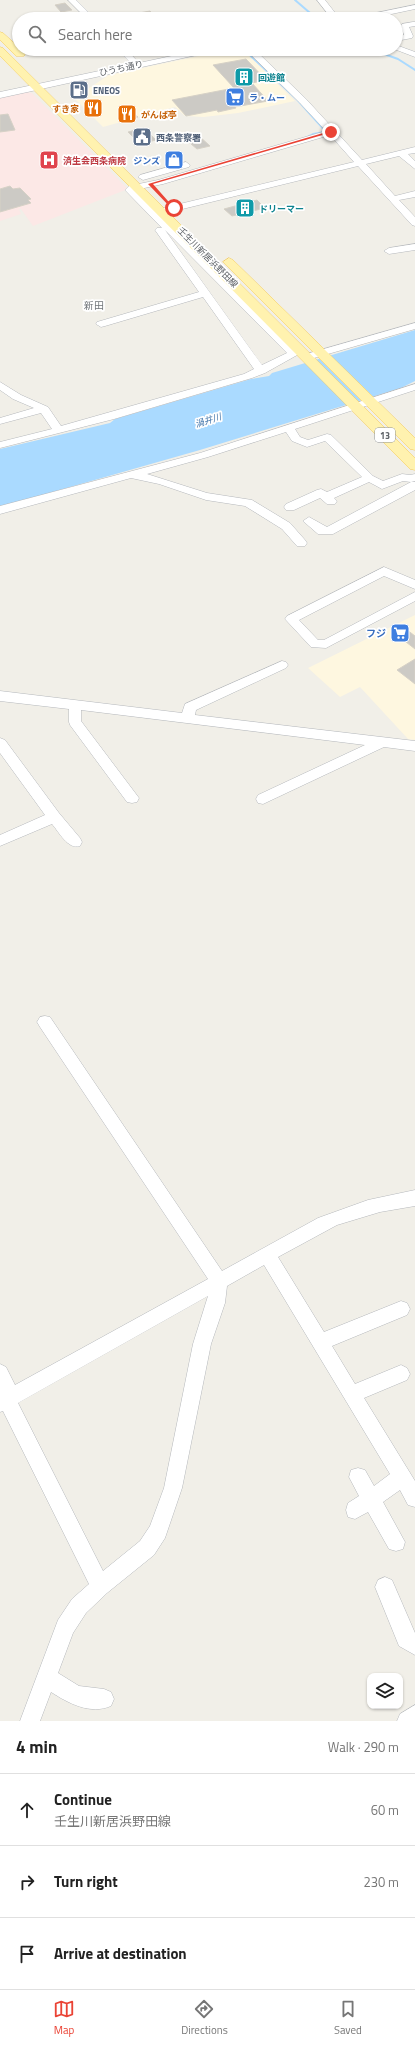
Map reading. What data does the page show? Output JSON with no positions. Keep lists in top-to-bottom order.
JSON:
{
  "streets": {
    "main road": ["壬生川新居浜野田線", "13"],
    "street": ["ひうち通り"]
  },
  "crossings": [
    ["ひうち通り", "壬生川新居浜野田線"]
  ],
  "districts": ["新田"],
  "water": ["渦井川"],
  "places": {
    "building": ["回遊館", "ドリーマー"],
    "fuel station": ["ENEOS"],
    "supermarket": ["ラ・ムー", "フジ"],
    "restaurant": ["すき家", "がんば亭"],
    "public building": ["西条警察署"],
    "hospital": ["済生会西条病院"],
    "shop": ["ジンズ"]
  },
  "page": {
    "search": "Search here",
    "heading": ["4 min", "Walk · 290 m"],
    "list": [
      ["Continue", "壬生川新居浜野田線", "60 m"],
      ["Turn right", "230 m"],
      "Arrive at destination"
    ],
    "nav": ["Map", "Directions", "Saved"]
  }
}
